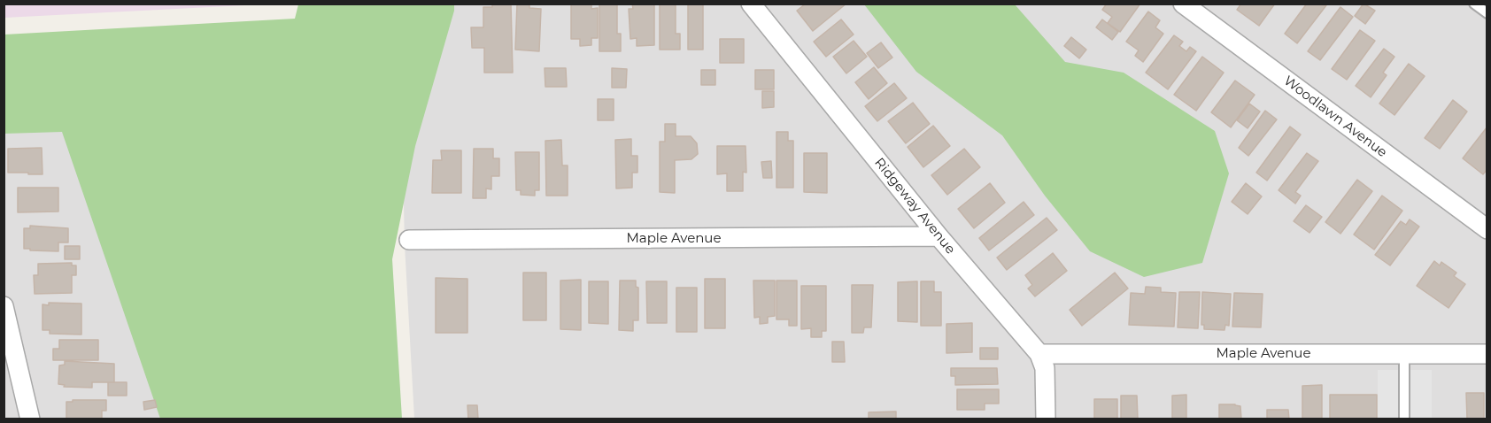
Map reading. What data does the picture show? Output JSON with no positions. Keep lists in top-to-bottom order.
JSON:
{
  "streets": {
    "street": ["Woodlawn Avenue", "Ridgeway Avenue", "Maple Avenue"]
  },
  "crossings": [
    ["Ridgeway Avenue", "Maple Avenue"]
  ]
}
